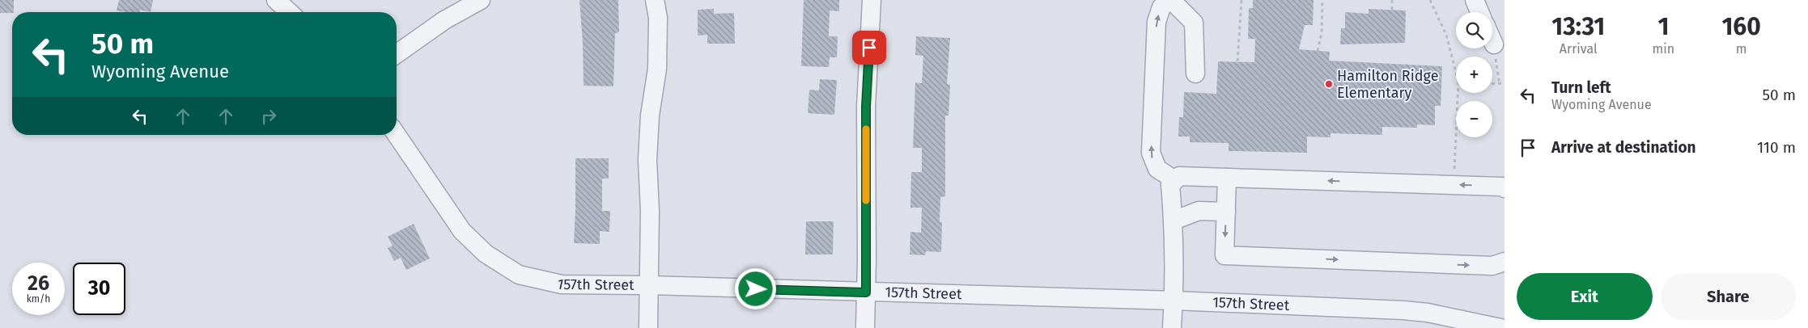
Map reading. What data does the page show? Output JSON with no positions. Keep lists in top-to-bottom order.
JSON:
{
  "streets": {
    "street": ["157th Street"]
  },
  "places": ["Hamilton Ridge Elementary"],
  "page": {
    "eta": [
      "13:31",
      "Arrival",
      "1",
      "min",
      "160",
      "m"
    ],
    "map_buttons": ["+", "−"],
    "turn": ["50 m", "Wyoming Avenue"],
    "list": [
      {
        "name": "Turn left",
        "note": "Wyoming Avenue",
        "value": "50 m"
      },
      {
        "name": "Arrive at destination",
        "value": "110 m"
      }
    ],
    "speed": "26 km/h",
    "limit": "30",
    "buttons": ["Exit", "Share"]
  }
}
